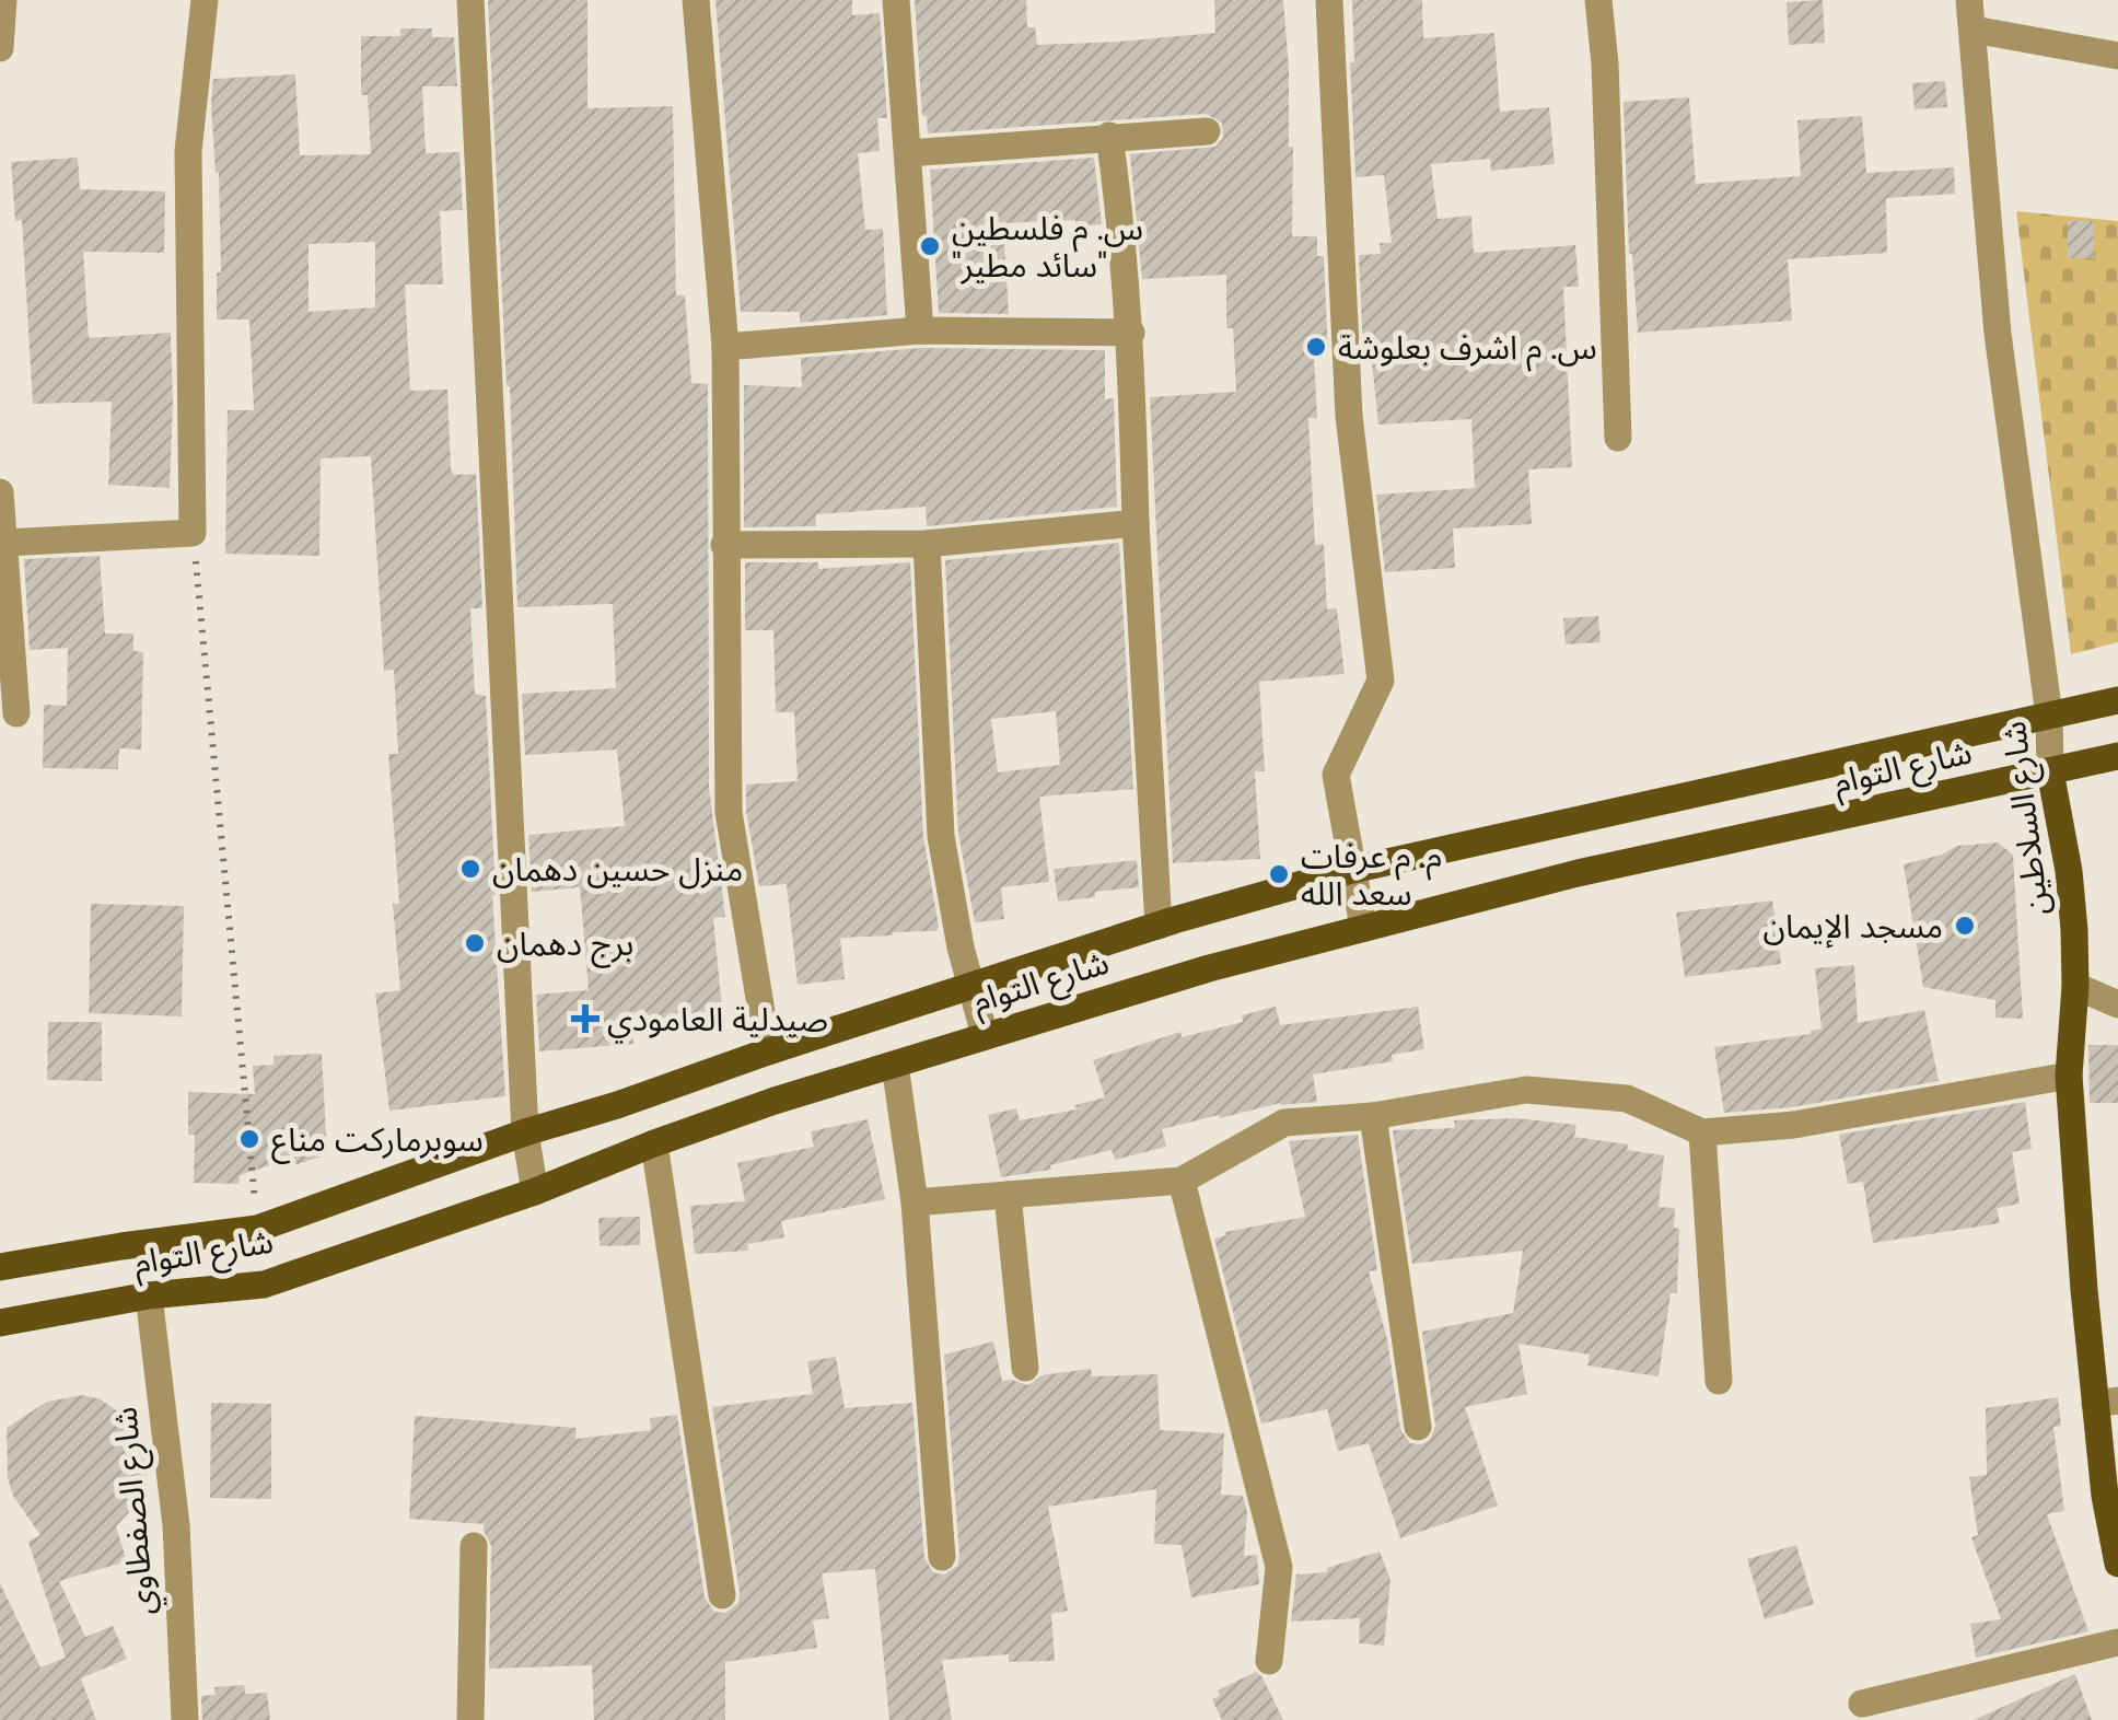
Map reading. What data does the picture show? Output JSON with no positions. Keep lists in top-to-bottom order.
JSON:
{
  "streets": {
    "main road": ["شارع التوام", "شارع السلاطين"],
    "street": ["شارع الصفطاوي"]
  },
  "crossings": [
    ["شارع التوام", "شارع السلاطين"],
    ["شارع التوام", "شارع الصفطاوي"]
  ],
  "places": {
    "other": [
      "س. م فلسطين \"سائد مطير\"",
      "س. م اشرف بعلوشة",
      "منزل حسين دهمان",
      "م. م عرفات سعد الله",
      "مسجد الإيمان",
      "برج دهمان",
      "سوبرماركت مناع"
    ],
    "health": ["صيدلية العامودي"]
  }
}
